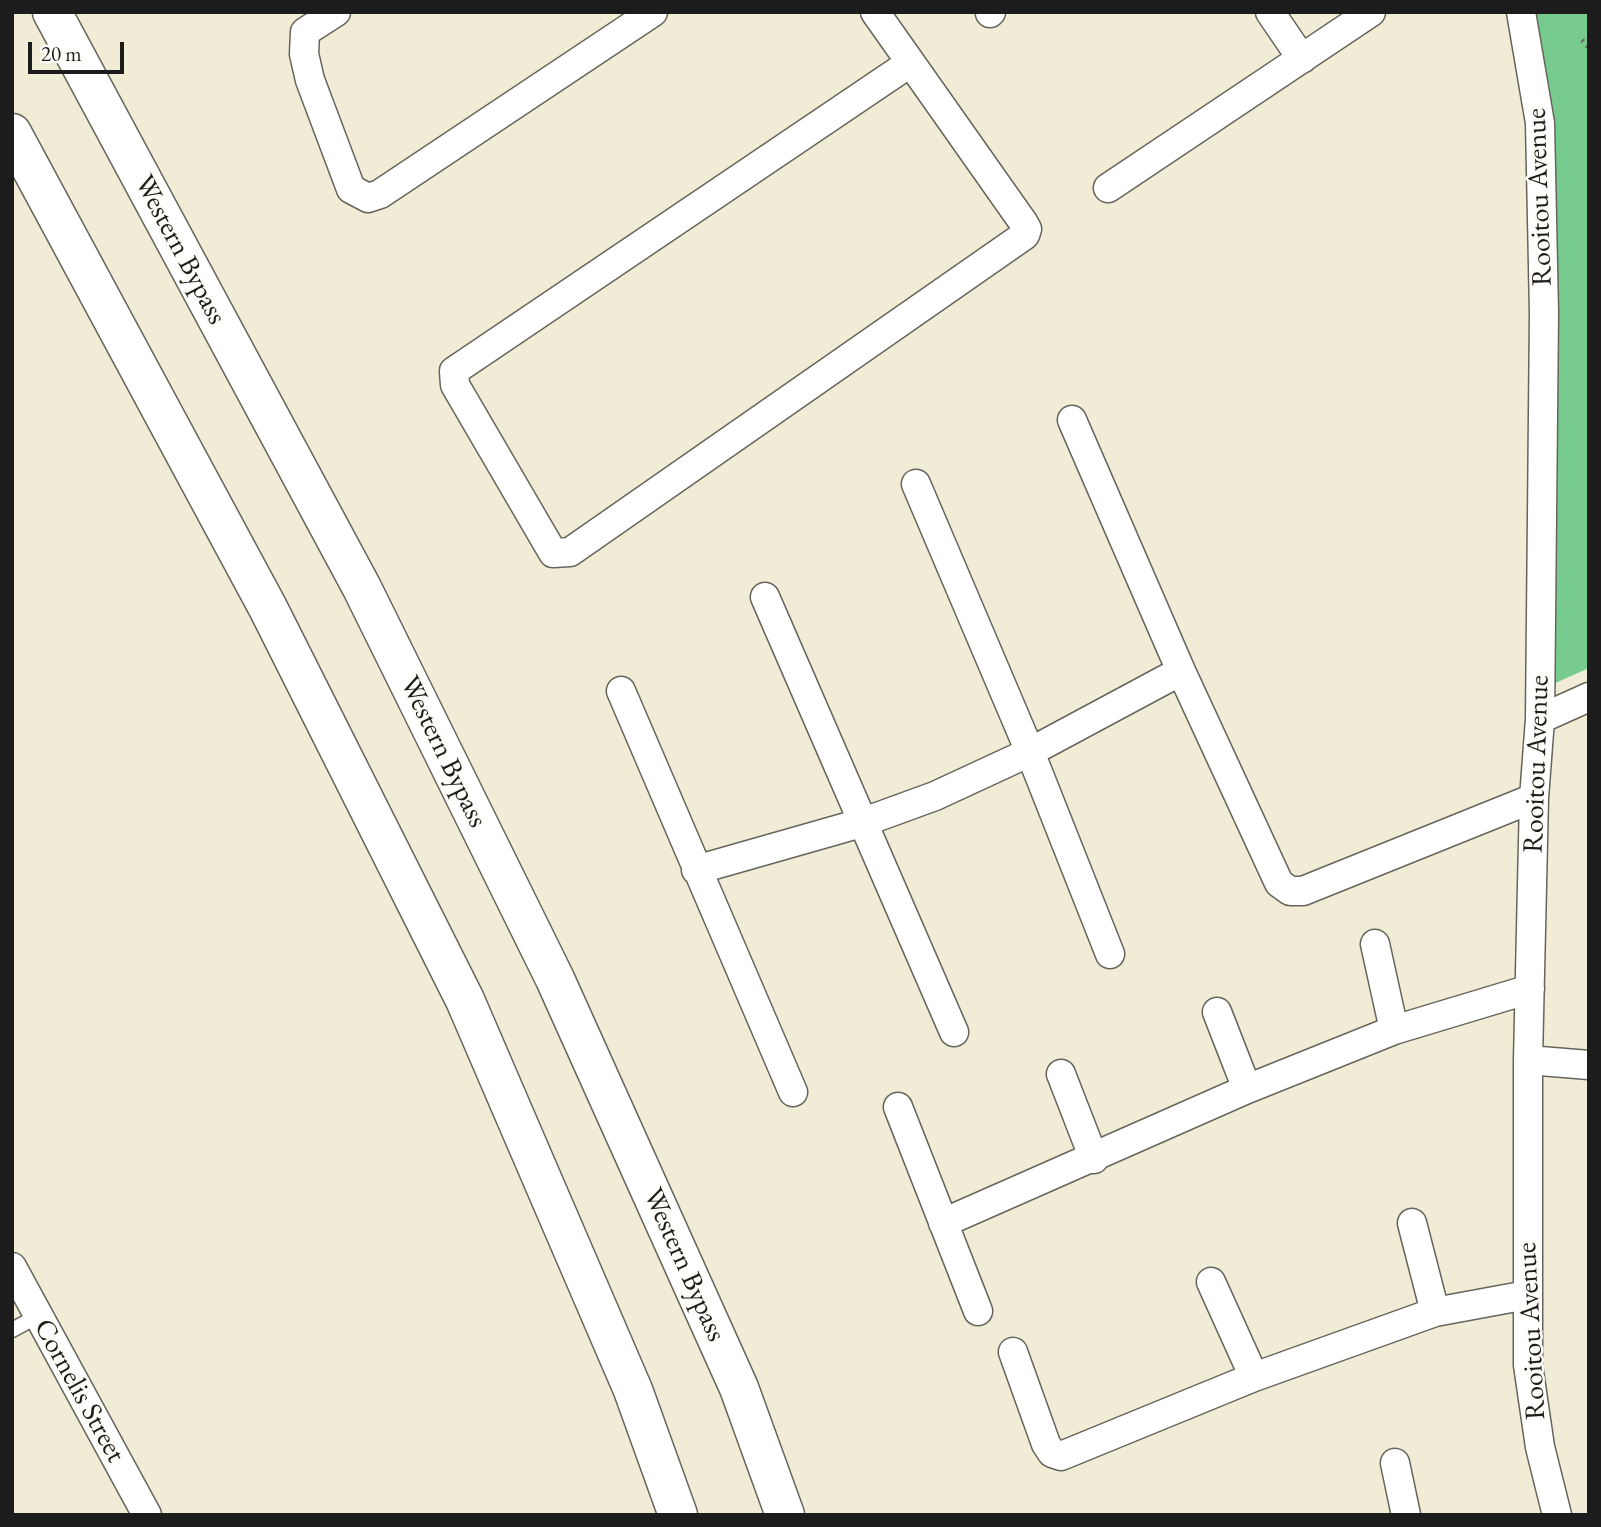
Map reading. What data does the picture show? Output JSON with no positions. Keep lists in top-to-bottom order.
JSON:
{
  "streets": {
    "highway": ["Western Bypass"],
    "street": ["Rooitou Avenue", "Cornelis Street"]
  },
  "scale_bar": "20 m"
}
